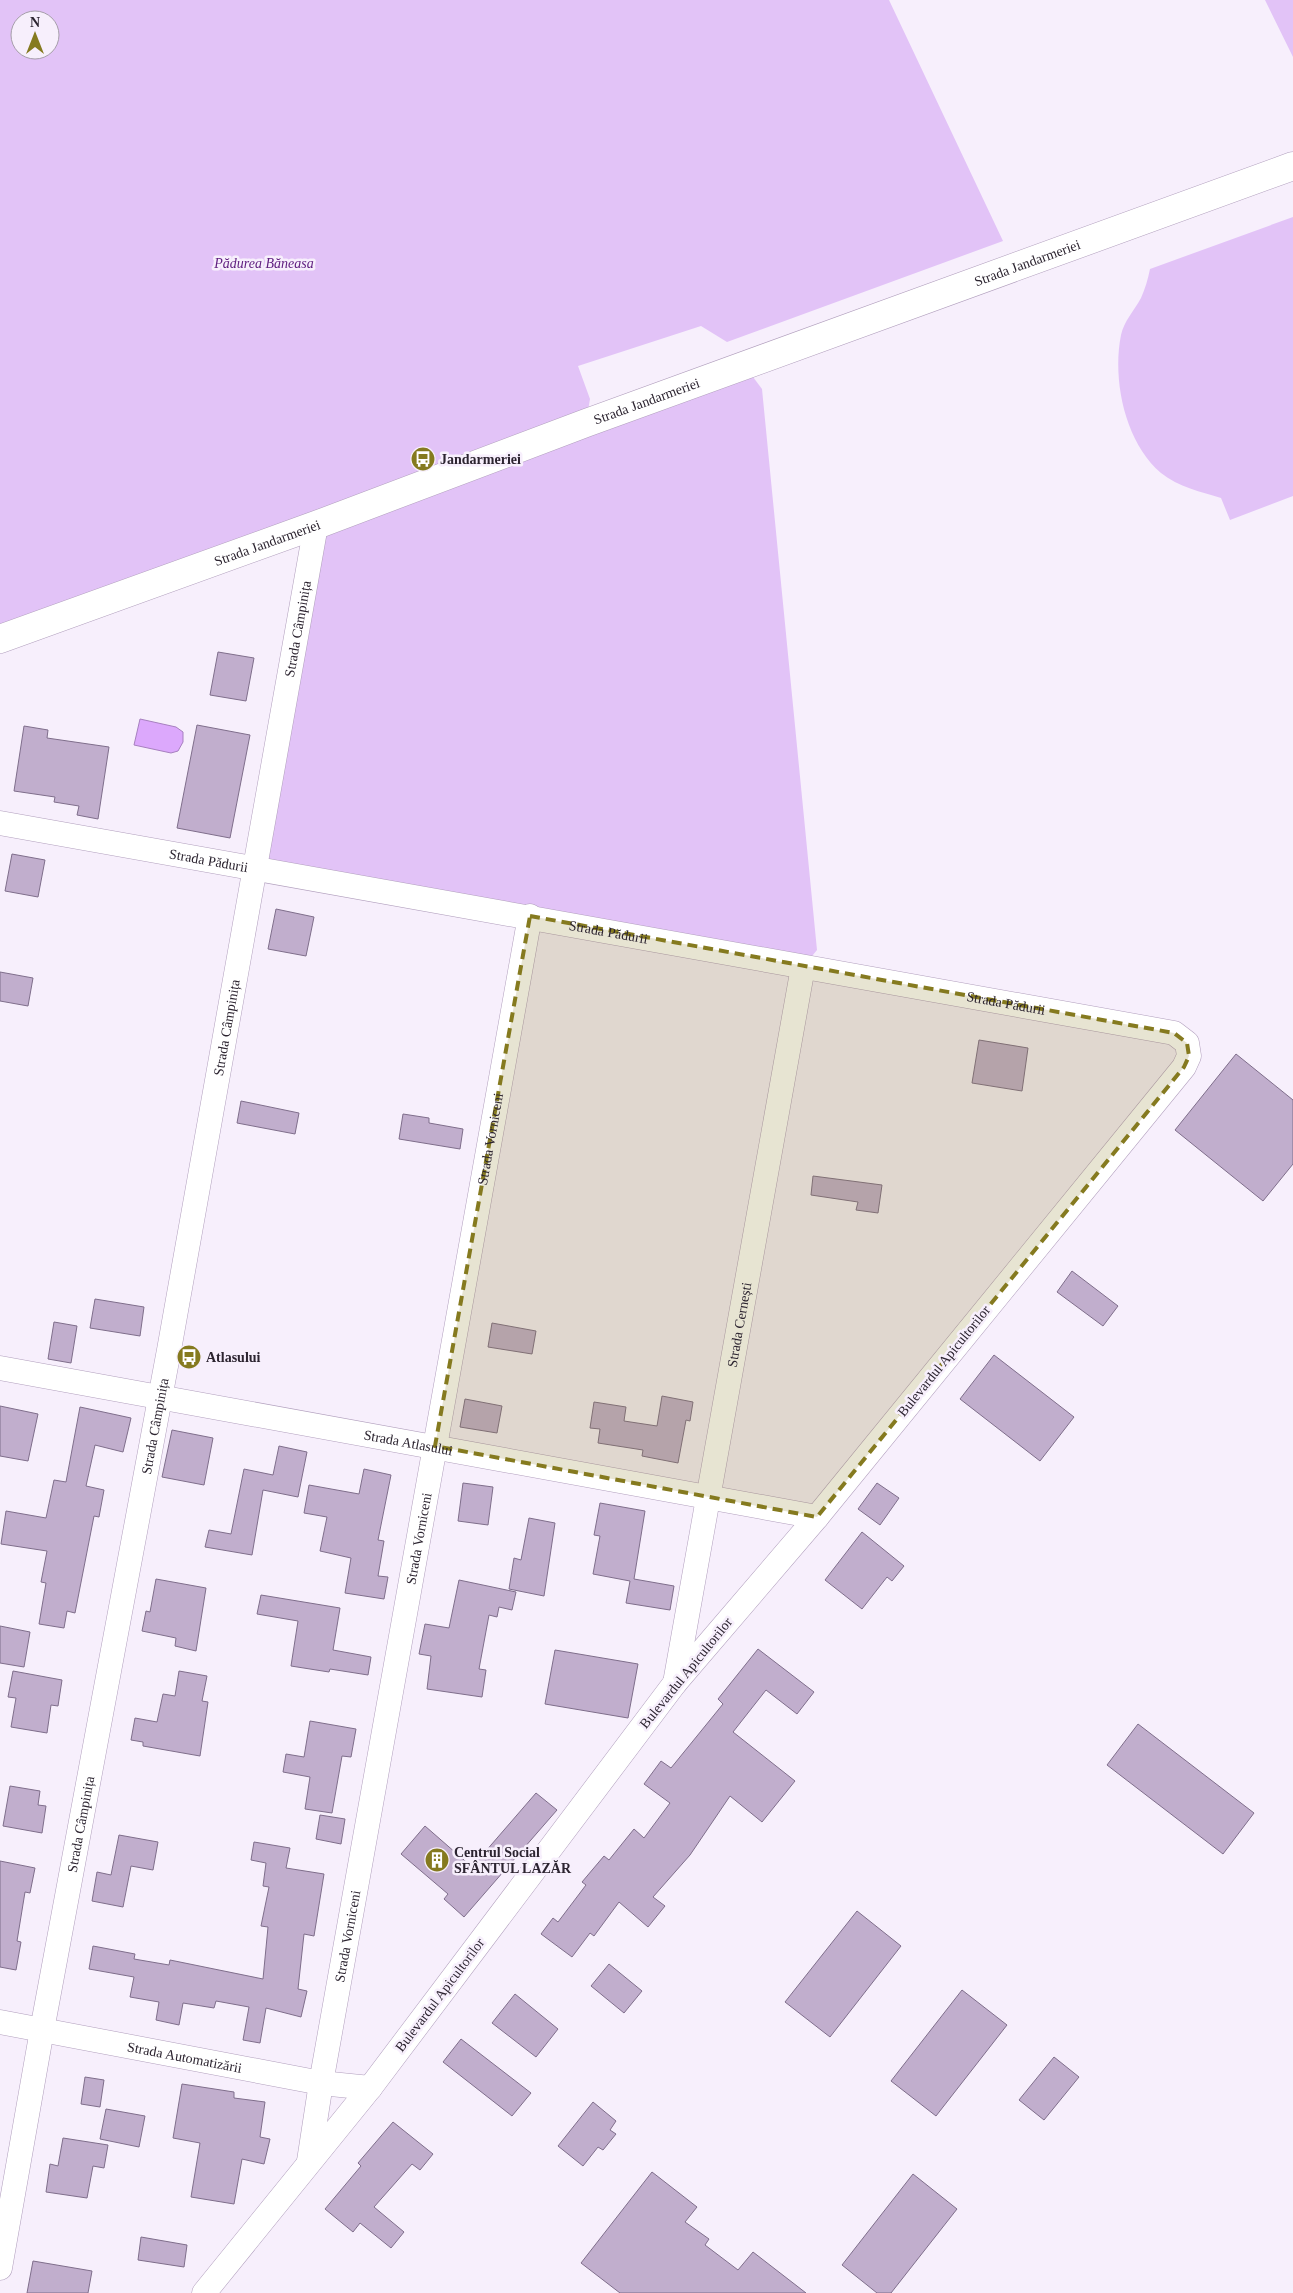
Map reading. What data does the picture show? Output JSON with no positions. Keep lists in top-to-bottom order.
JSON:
{
  "streets": {
    "street": [
      "Strada Jandarmeriei",
      "Strada Câmpinița",
      "Strada Pădurii",
      "Strada Vorniceni",
      "Strada Cernești",
      "Bulevardul Apicultorilor",
      "Strada Atlasului",
      "Strada Automatizării"
    ]
  },
  "crossings": [
    ["Strada Jandarmeriei", "Strada Câmpinița"],
    ["Strada Câmpinița", "Strada Pădurii"],
    ["Strada Câmpinița", "Strada Atlasului"],
    ["Strada Câmpinița", "Strada Automatizării"],
    ["Strada Pădurii", "Strada Vorniceni"],
    ["Strada Pădurii", "Strada Cernești"],
    ["Strada Pădurii", "Bulevardul Apicultorilor"],
    ["Strada Vorniceni", "Bulevardul Apicultorilor"],
    ["Strada Vorniceni", "Strada Atlasului"],
    ["Strada Vorniceni", "Strada Automatizării"],
    ["Strada Cernești", "Bulevardul Apicultorilor"],
    ["Strada Cernești", "Strada Atlasului"],
    ["Bulevardul Apicultorilor", "Strada Atlasului"],
    ["Bulevardul Apicultorilor", "Strada Automatizării"]
  ],
  "parks": ["Pădurea Băneasa"],
  "places": {
    "bus stop": ["Jandarmeriei", "Atlasului"],
    "building": ["Centrul Social SFÂNTUL LAZĂR"]
  },
  "north": "top"
}
